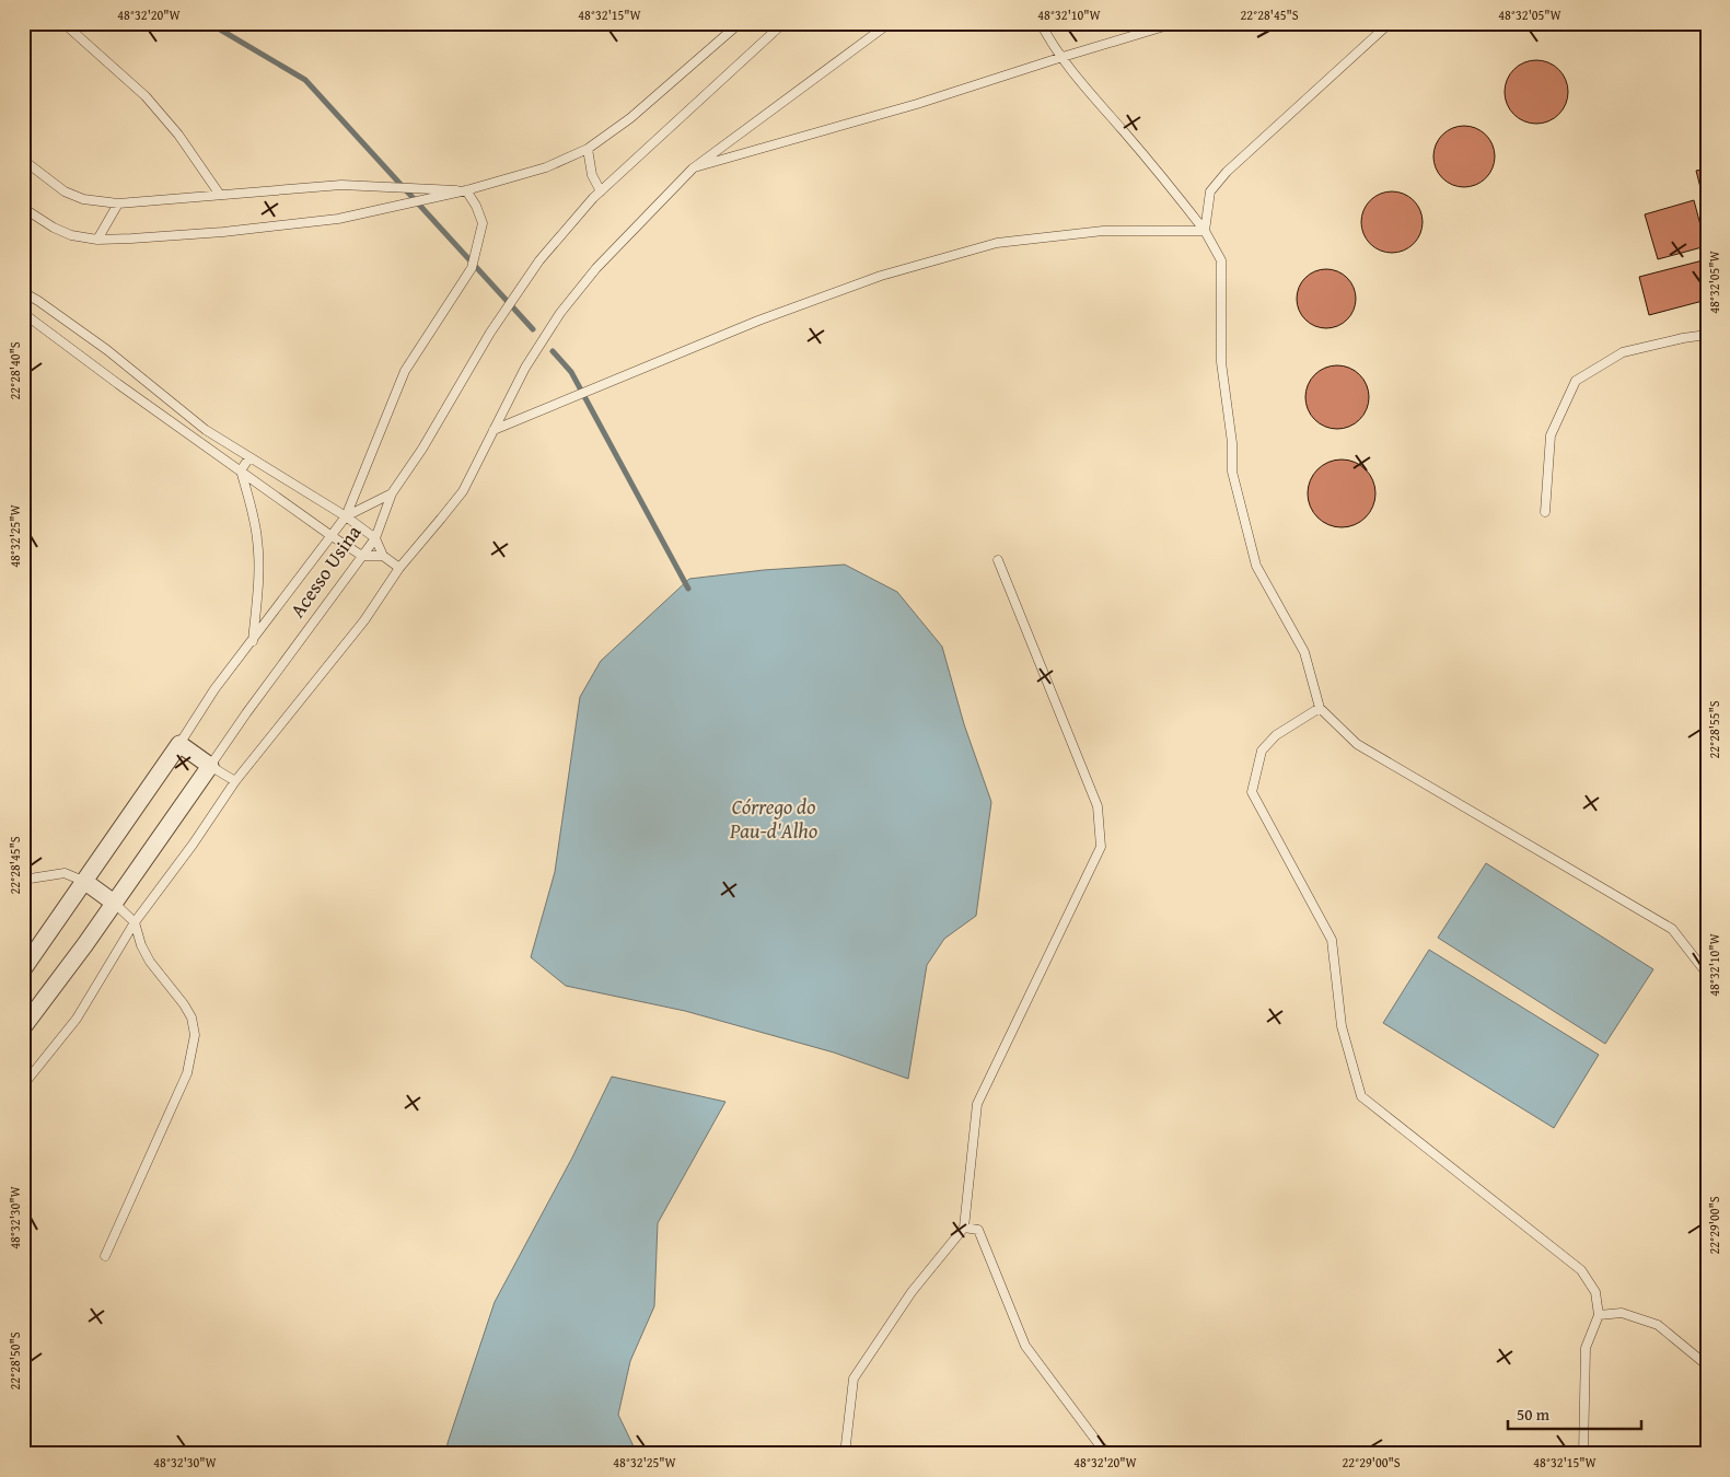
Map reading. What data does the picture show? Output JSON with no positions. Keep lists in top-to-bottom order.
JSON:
{
  "streets": {
    "street": ["Acesso Usina"]
  },
  "water": ["Córrego do Pau-d'Alho"],
  "scale_bar": "50 m",
  "coordinates": [
    "48°32'20\"W",
    "48°32'15\"W",
    "48°32'10\"W",
    "22°28'45\"S",
    "48°32'05\"W",
    "22°28'40\"S",
    "48°32'25\"W",
    "22°28'55\"S",
    "48°32'30\"W",
    "22°29'00\"S",
    "22°28'50\"S"
  ]
}
